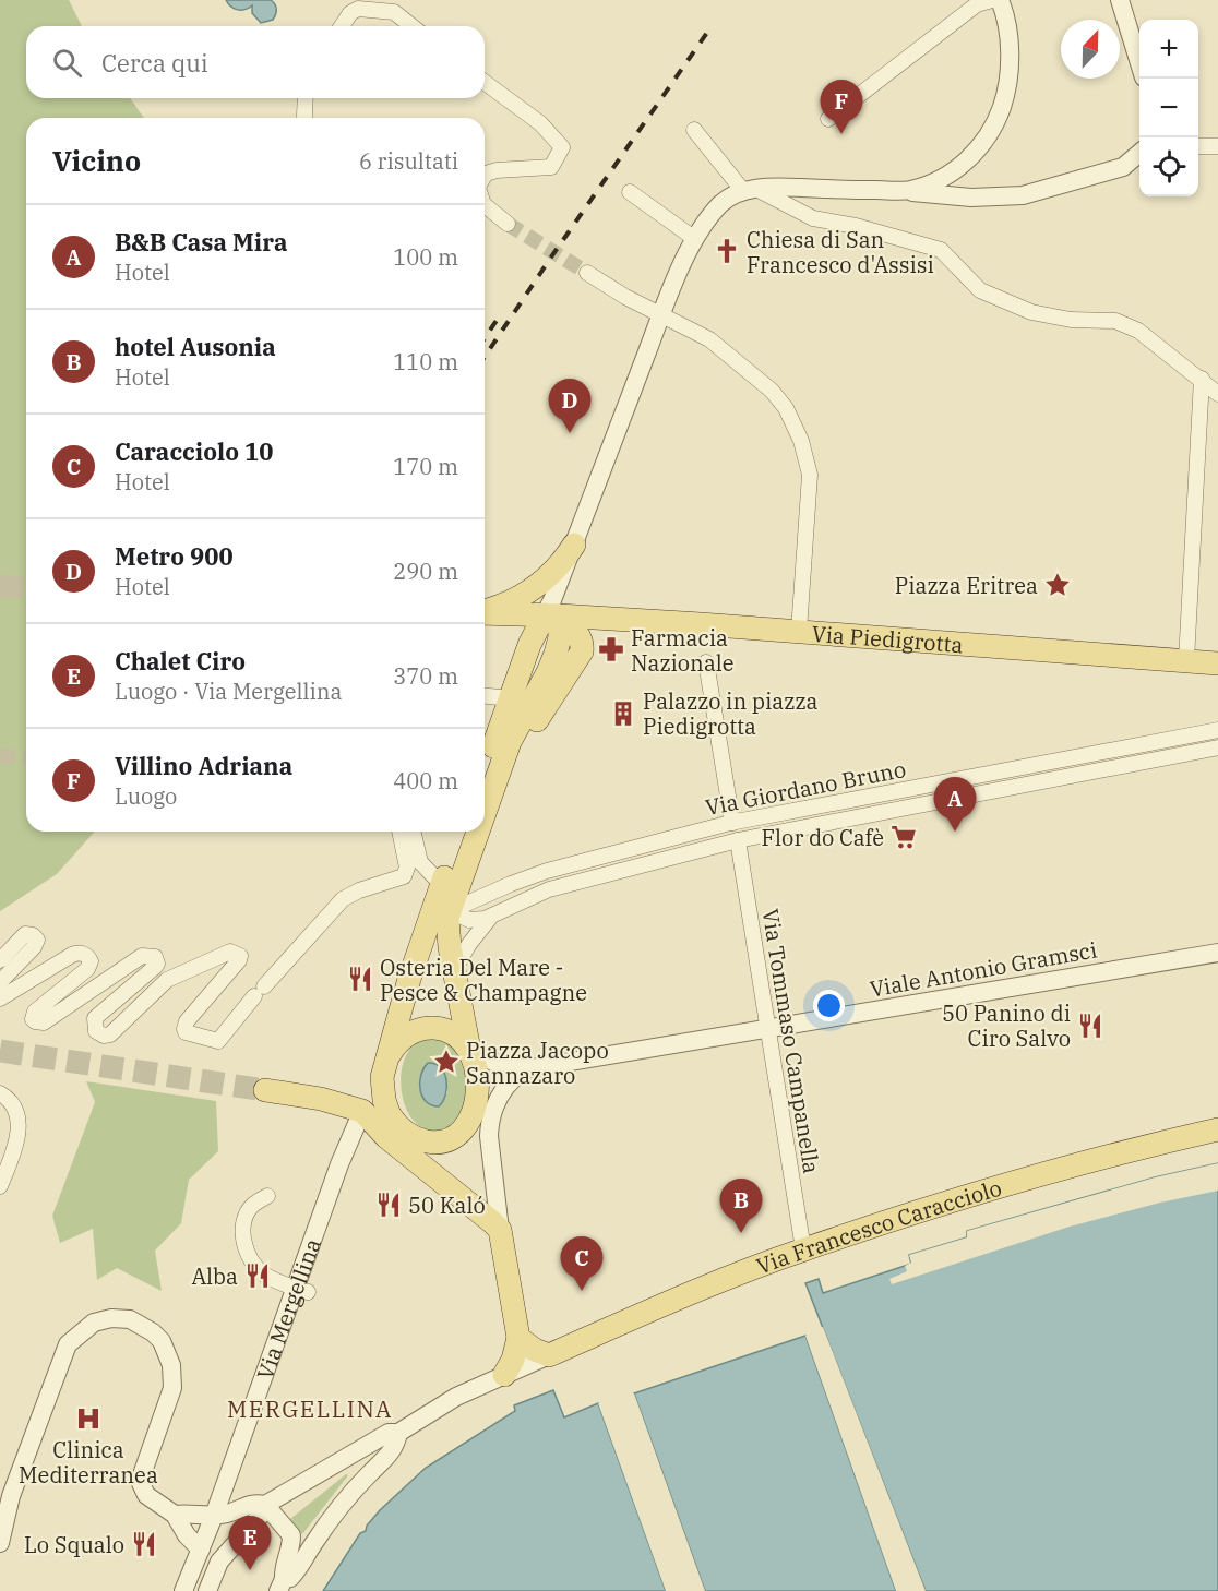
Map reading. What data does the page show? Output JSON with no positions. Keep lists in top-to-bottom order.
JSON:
{
  "streets": {
    "main road": ["Via Piedigrotta", "Via Francesco Caracciolo", "Via Mergellina"],
    "street": ["Via Giordano Bruno", "Viale Antonio Gramsci", "Via Tommaso Campanella"]
  },
  "crossings": [
    ["Viale Antonio Gramsci", "Via Tommaso Campanella"],
    ["Via Tommaso Campanella", "Via Francesco Caracciolo"],
    ["Via Francesco Caracciolo", "Via Mergellina"]
  ],
  "districts": ["MERGELLINA"],
  "places": {
    "church": ["Chiesa di San Francesco d'Assisi"],
    "place": ["Piazza Eritrea", "Piazza Jacopo Sannazaro"],
    "pharmacy": ["Farmacia Nazionale"],
    "building": ["Palazzo in piazza Piedigrotta"],
    "supermarket": ["Flor do Cafè"],
    "restaurant": [
      "Osteria Del Mare - Pesce & Champagne",
      "50 Panino di Ciro Salvo",
      "50 Kaló",
      "Alba",
      "Lo Squalo"
    ],
    "hospital": ["Clinica Mediterranea"]
  },
  "north": "top",
  "page": {
    "map_buttons": ["+", "−"],
    "search": "Cerca qui",
    "pins": [
      "F",
      "D",
      "A",
      "B",
      "C",
      "E"
    ],
    "heading": ["Vicino", "6 risultati"],
    "list": [
      {
        "mark": "A",
        "name": "B&B Casa Mira",
        "note": "Hotel",
        "value": "100 m"
      },
      {
        "mark": "B",
        "name": "hotel Ausonia",
        "note": "Hotel",
        "value": "110 m"
      },
      {
        "mark": "C",
        "name": "Caracciolo 10",
        "note": "Hotel",
        "value": "170 m"
      },
      {
        "mark": "D",
        "name": "Metro 900",
        "note": "Hotel",
        "value": "290 m"
      },
      {
        "mark": "E",
        "name": "Chalet Ciro",
        "note": "Luogo · Via Mergellina",
        "value": "370 m"
      },
      {
        "mark": "F",
        "name": "Villino Adriana",
        "note": "Luogo",
        "value": "400 m"
      }
    ]
  }
}
